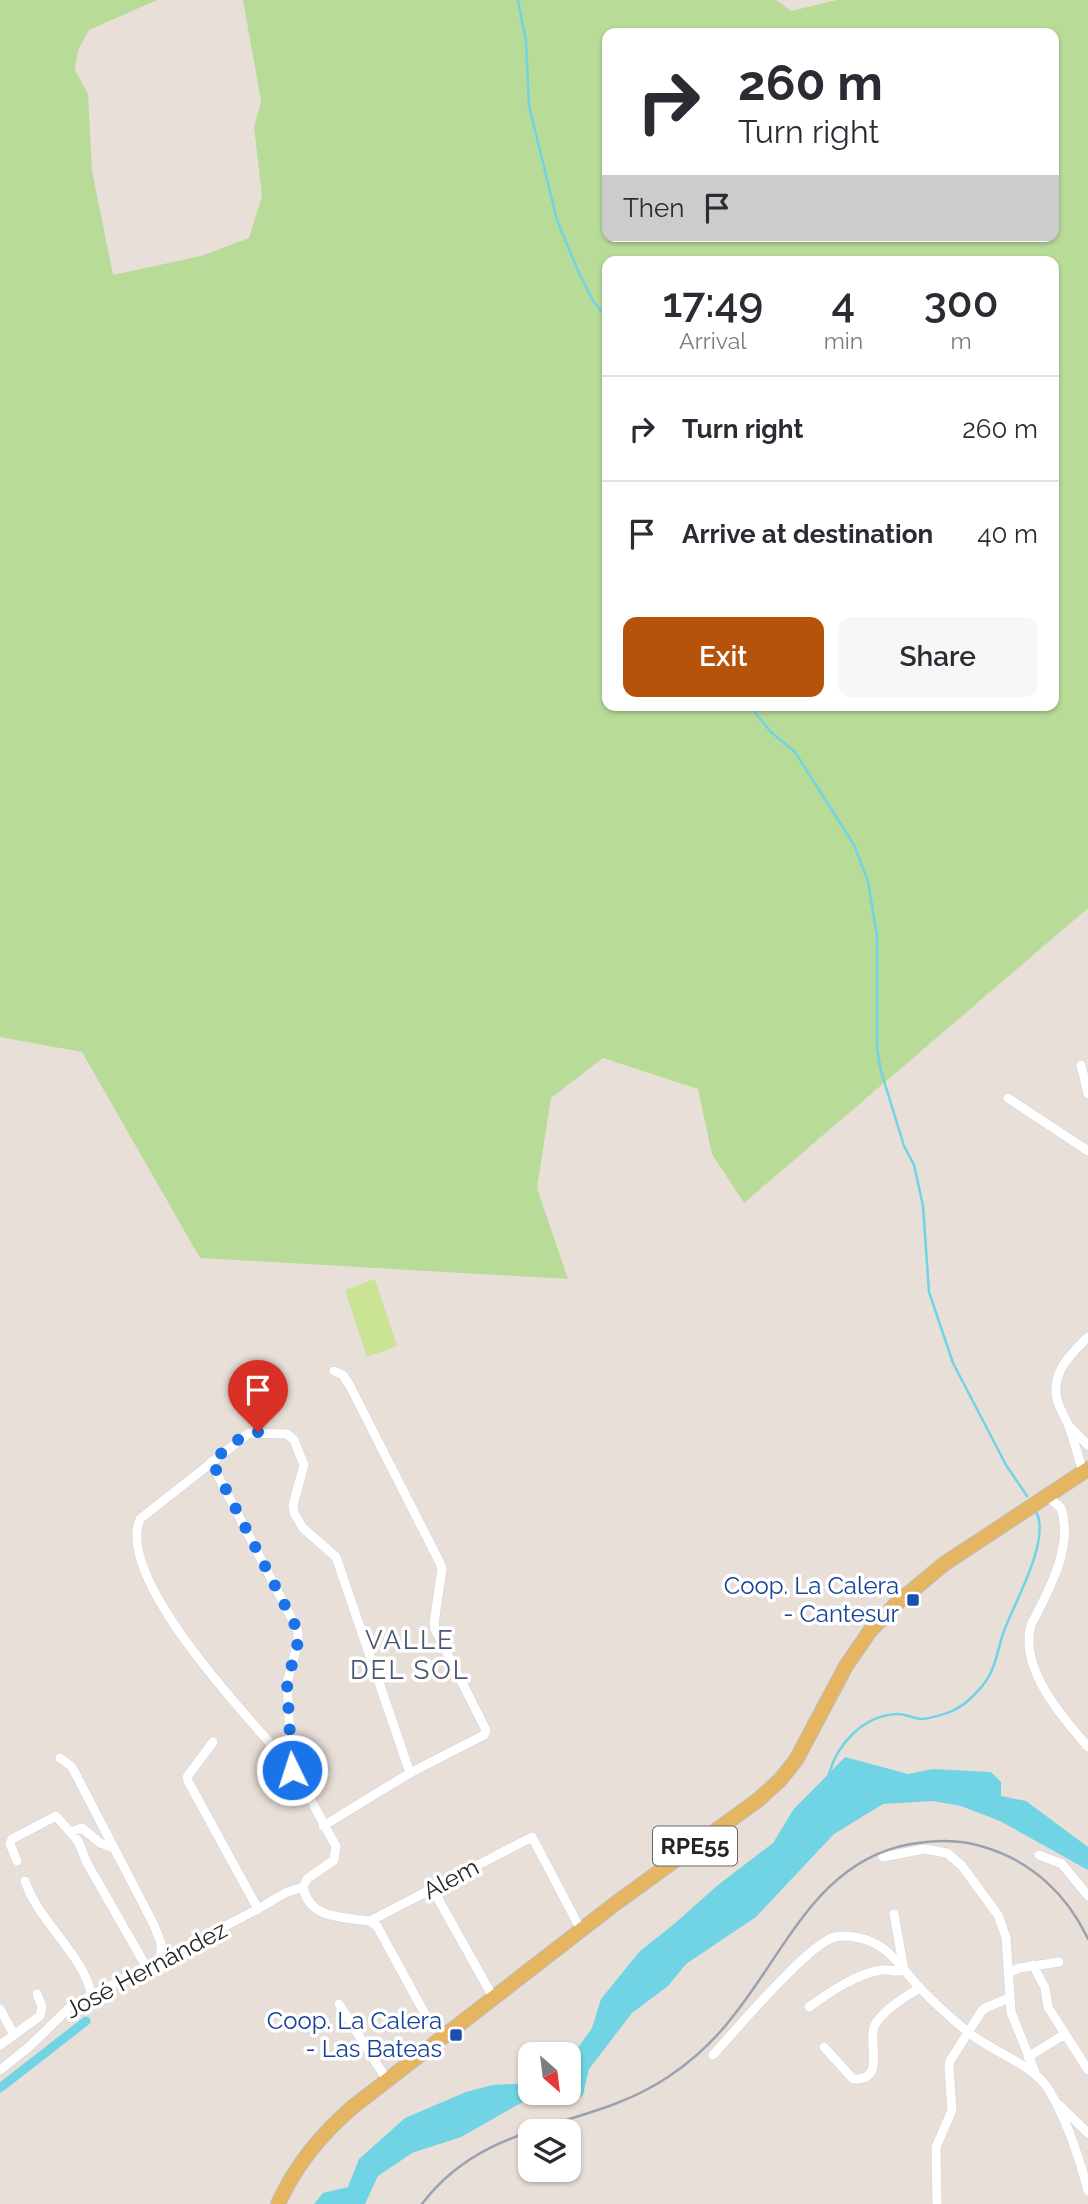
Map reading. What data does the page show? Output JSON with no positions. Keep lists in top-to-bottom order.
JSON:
{
  "streets": {
    "main road": ["RPE55"],
    "street": ["Alem", "José Hernández"]
  },
  "crossings": [
    ["RPE55", "Alem"]
  ],
  "districts": ["VALLE DEL SOL"],
  "places": {
    "transit": ["Coop. La Calera - Cantesur", "Coop. La Calera - Las Bateas"]
  },
  "north": "bottom right",
  "page": {
    "turn": ["260 m", "Turn right"],
    "then": "Then",
    "eta": [
      "17:49",
      "Arrival",
      "4",
      "min",
      "300",
      "m"
    ],
    "list": [
      {
        "name": "Turn right",
        "value": "260 m"
      },
      {
        "name": "Arrive at destination",
        "value": "40 m"
      }
    ],
    "buttons": ["Exit", "Share"]
  }
}
